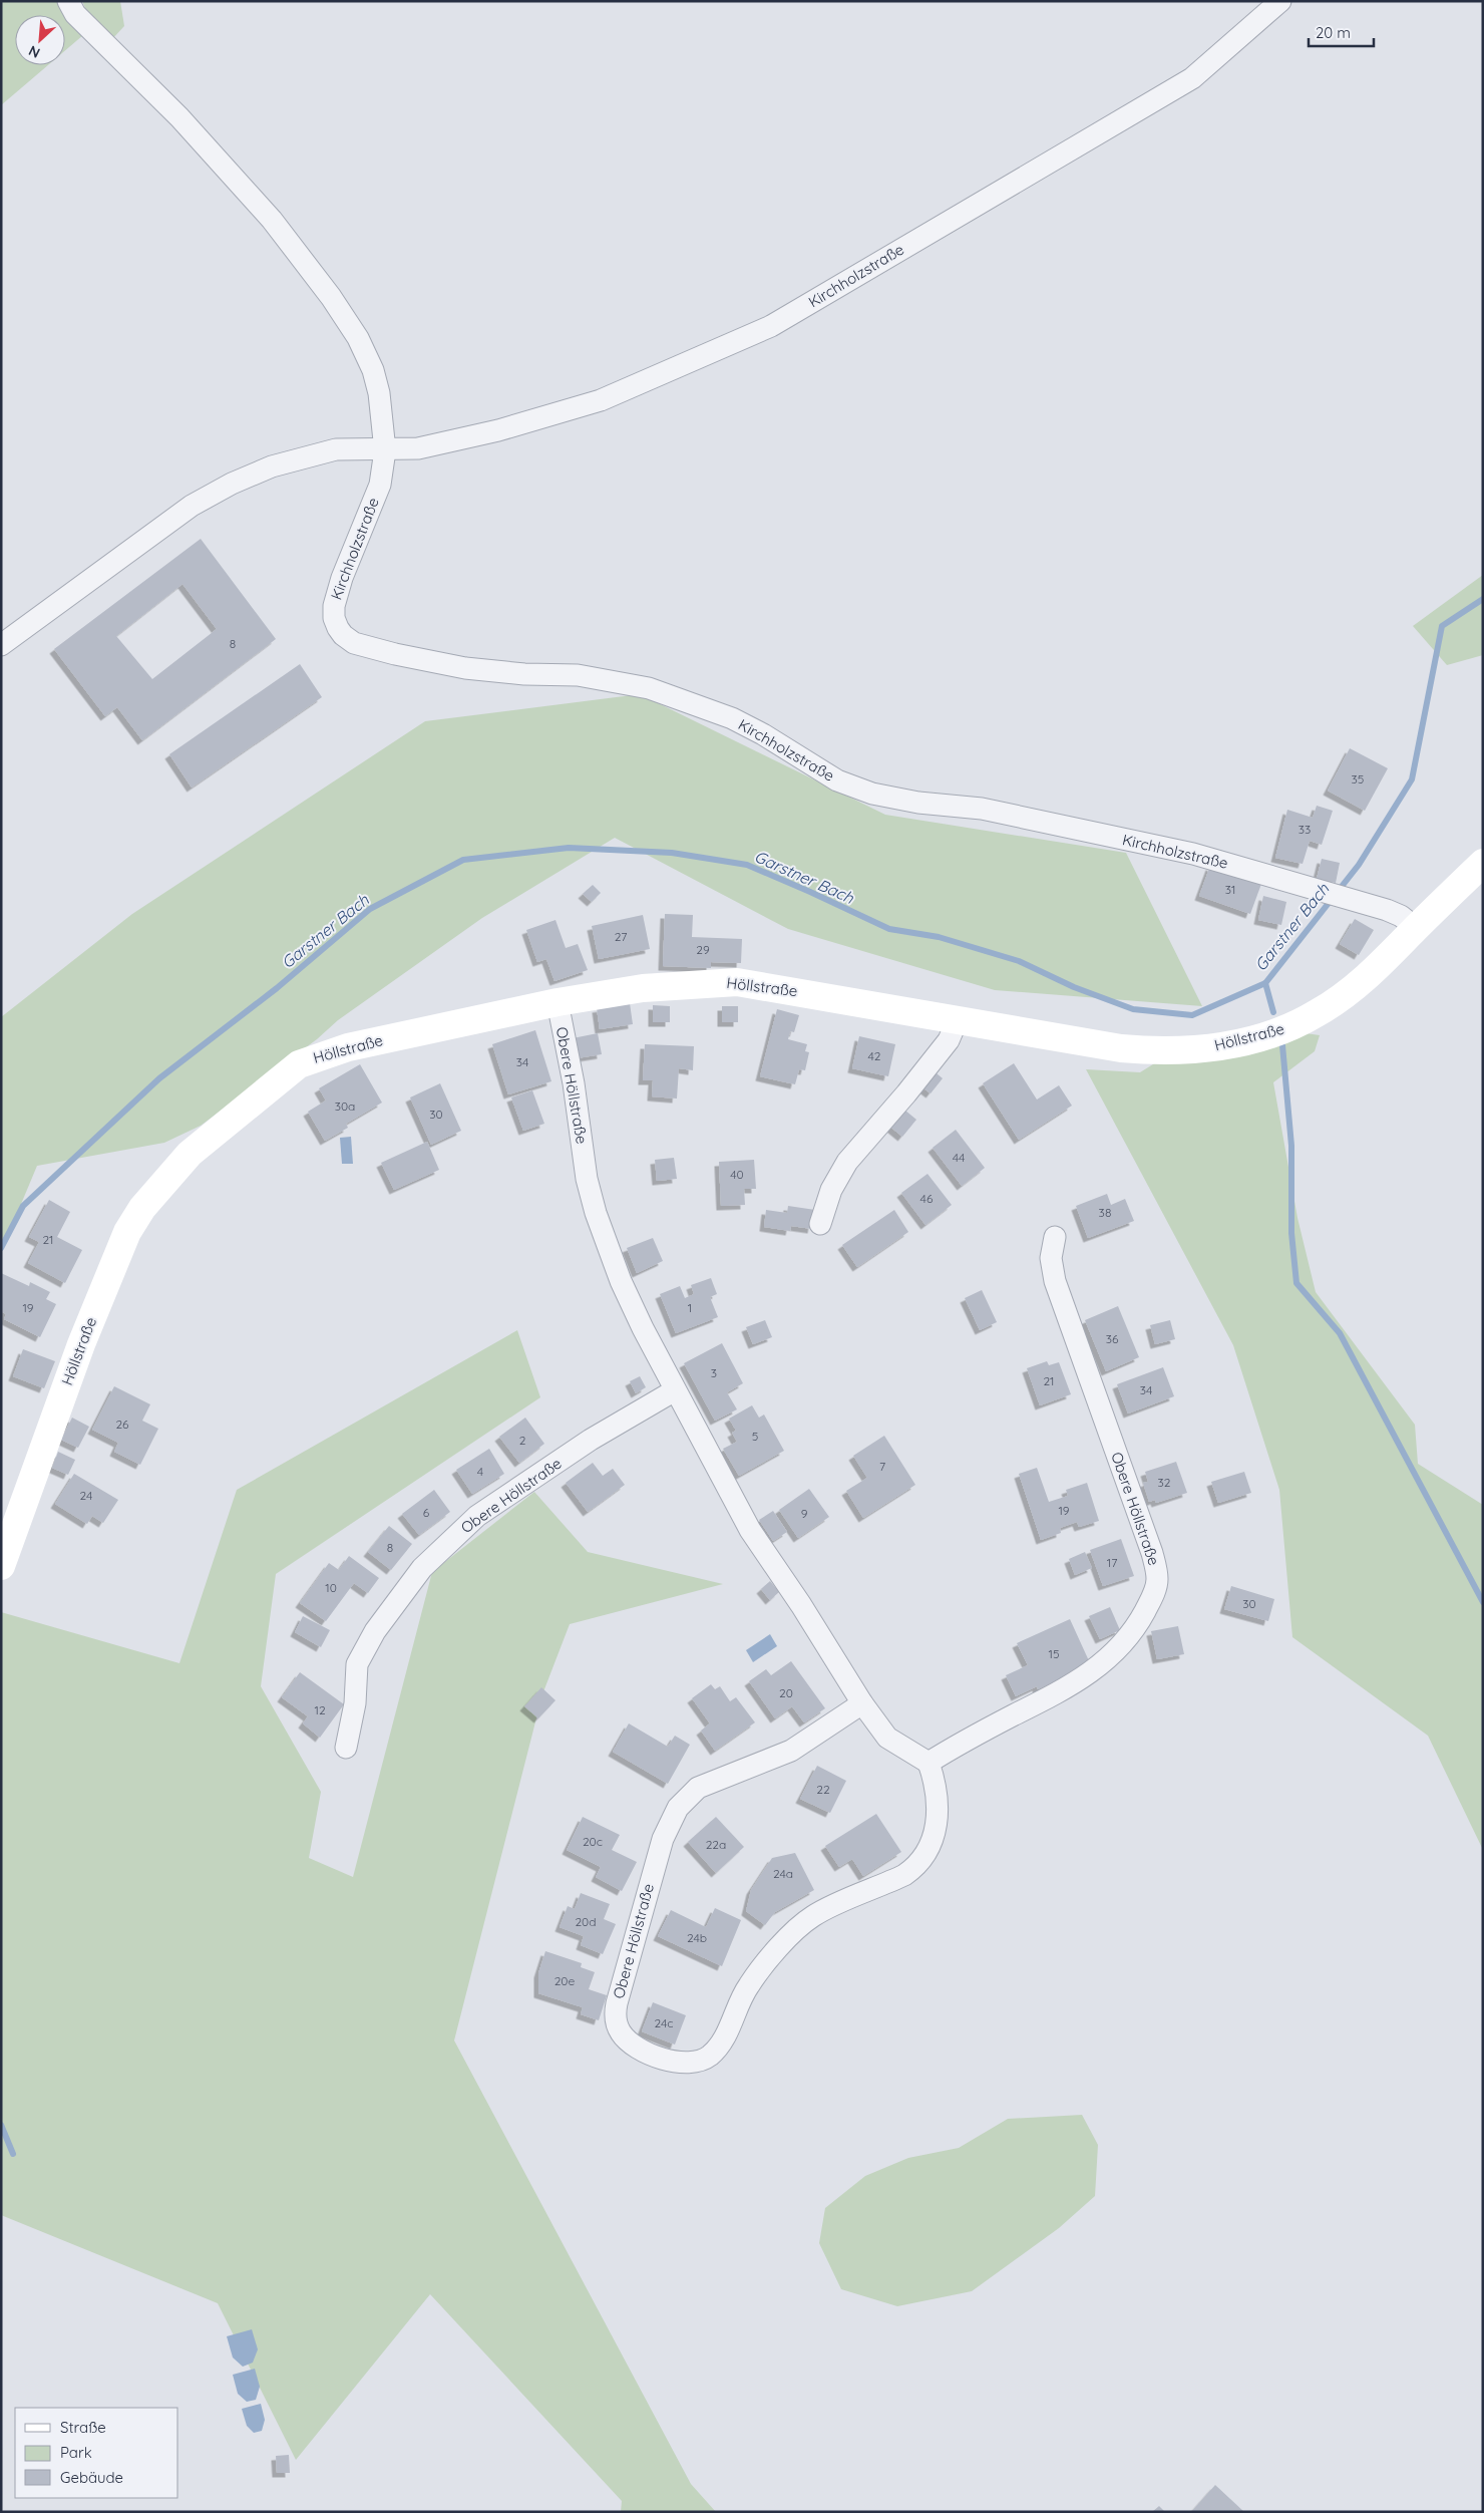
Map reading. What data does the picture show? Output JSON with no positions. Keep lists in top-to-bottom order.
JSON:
{
  "streets": {
    "street": ["Kirchholzstraße", "Höllstraße", "Obere Höllstraße"]
  },
  "crossings": [
    ["Kirchholzstraße", "Höllstraße"],
    ["Höllstraße", "Obere Höllstraße"]
  ],
  "water": ["Garstner Bach"],
  "house_numbers": [
    "8",
    "35",
    "33",
    "31",
    "27",
    "29",
    "42",
    "34",
    "30a",
    "30",
    "44",
    "40",
    "46",
    "38",
    "21",
    "19",
    "1",
    "36",
    "3",
    "21",
    "34",
    "26",
    "5",
    "2",
    "7",
    "4",
    "32",
    "24",
    "19",
    "6",
    "9",
    "8",
    "17",
    "10",
    "30",
    "15",
    "20",
    "12",
    "22",
    "20c",
    "22a",
    "24a",
    "20d",
    "24b",
    "20e",
    "24c"
  ],
  "legend": ["Straße", "Park", "Gebäude"],
  "scale_bar": "20 m",
  "north": "bottom left"
}
